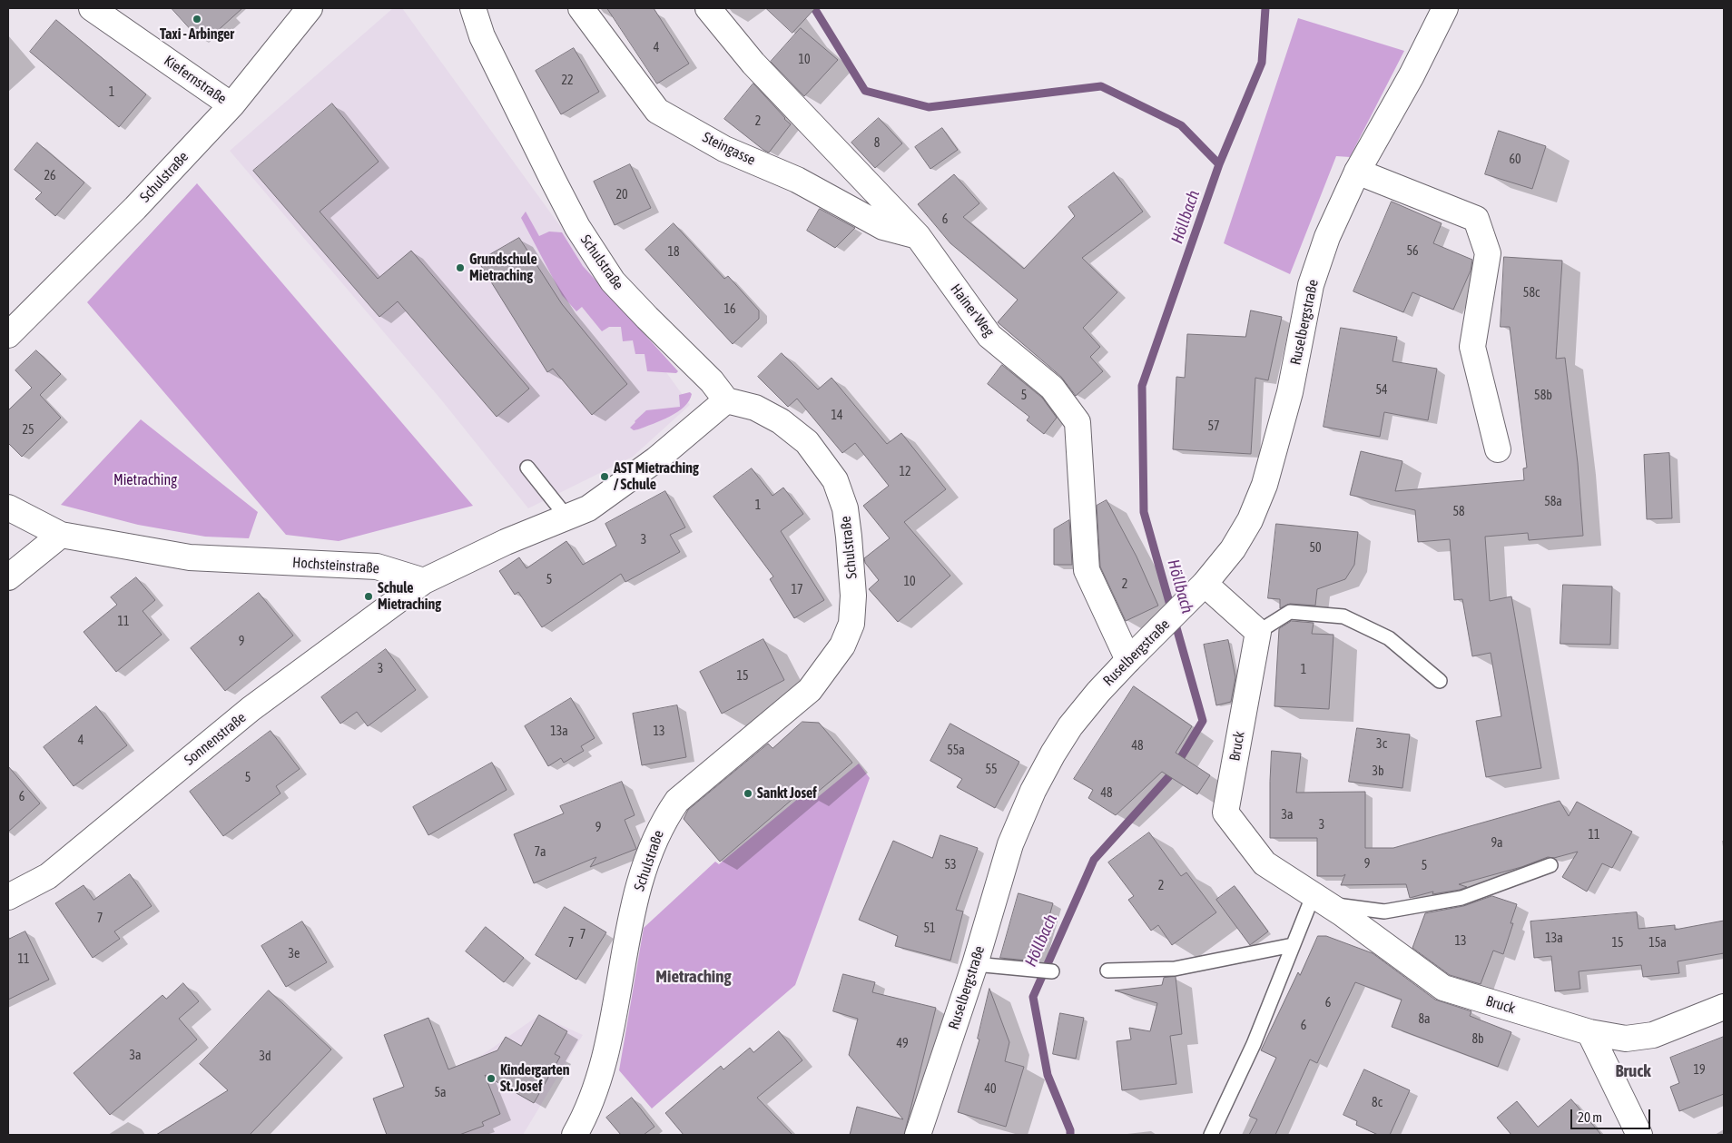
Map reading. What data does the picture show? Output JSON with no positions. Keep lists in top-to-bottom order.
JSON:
{
  "streets": {
    "street": [
      "Kiefernstraße",
      "Steingasse",
      "Schulstraße",
      "Hainer Weg",
      "Ruselbergstraße",
      "Hochsteinstraße",
      "Sonnenstraße",
      "Bruck"
    ]
  },
  "crossings": [
    ["Kiefernstraße", "Schulstraße"],
    ["Steingasse", "Hainer Weg"],
    ["Hainer Weg", "Ruselbergstraße"],
    ["Hochsteinstraße", "Sonnenstraße"]
  ],
  "districts": ["Mietraching", "Bruck"],
  "water": ["Höllbach"],
  "parks": ["Mietraching"],
  "places": [
    "Taxi - Arbinger",
    "Grundschule Mietraching",
    "AST Mietraching / Schule",
    "Schule Mietraching",
    "Sankt Josef",
    "Kindergarten St. Josef"
  ],
  "house_numbers": [
    "4",
    "10",
    "22",
    "1",
    "2",
    "8",
    "60",
    "26",
    "20",
    "6",
    "56",
    "18",
    "58c",
    "16",
    "54",
    "5",
    "58b",
    "14",
    "57",
    "25",
    "12",
    "58a",
    "1",
    "58",
    "3",
    "50",
    "5",
    "10",
    "2",
    "17",
    "11",
    "9",
    "3",
    "1",
    "15",
    "13a",
    "13",
    "4",
    "3c",
    "48",
    "55a",
    "55",
    "3b",
    "5",
    "48",
    "6",
    "3a",
    "3",
    "9",
    "11",
    "9a",
    "7a",
    "9",
    "53",
    "5",
    "2",
    "7",
    "51",
    "7",
    "13a",
    "13",
    "7",
    "15",
    "15a",
    "3e",
    "11",
    "6",
    "8a",
    "6",
    "8b",
    "49",
    "3a",
    "3d",
    "19",
    "40",
    "5a",
    "8c"
  ],
  "scale_bar": "20 m"
}
